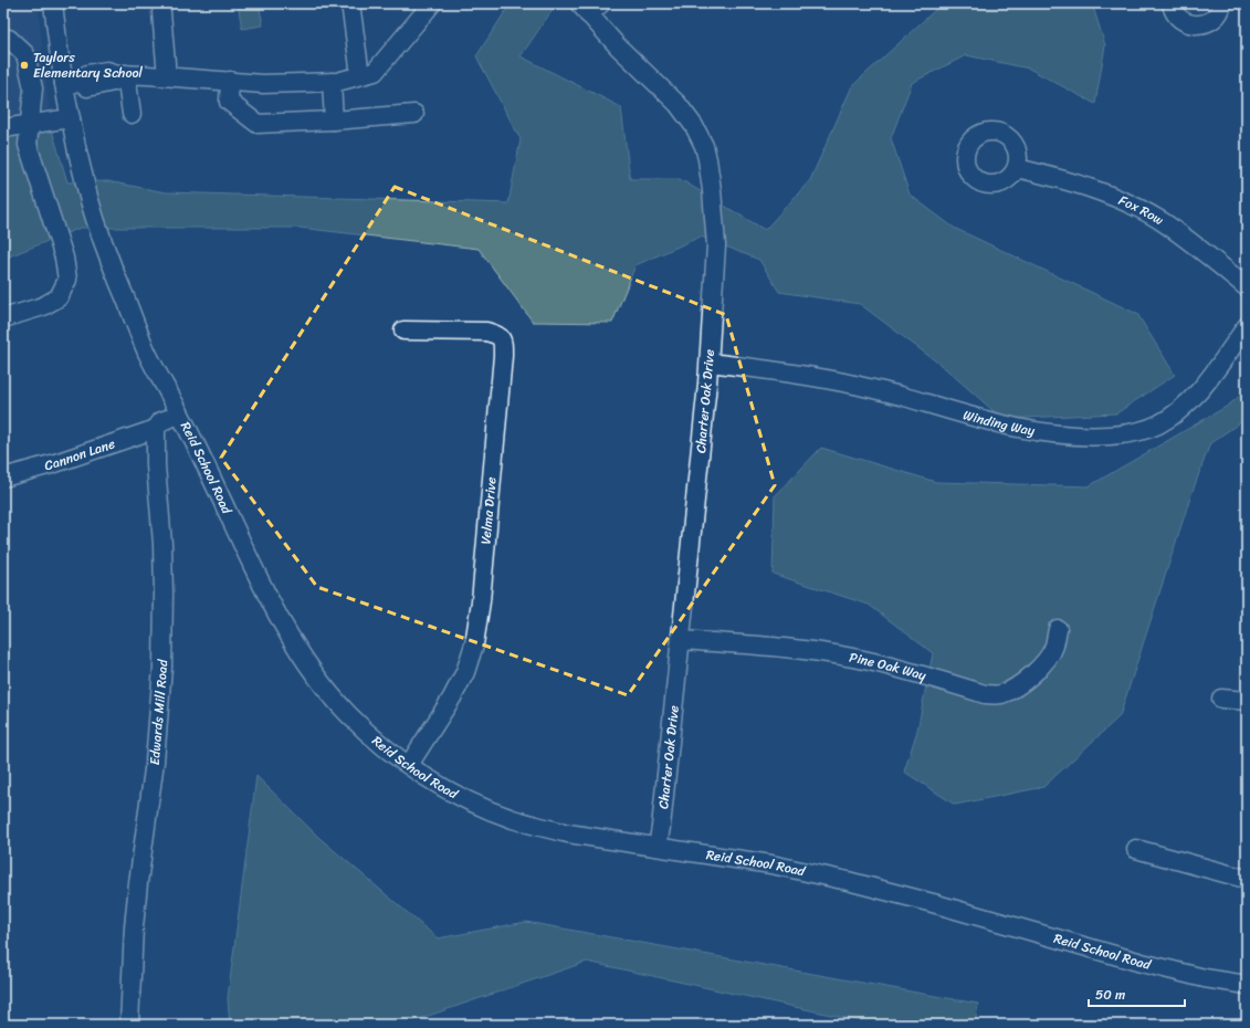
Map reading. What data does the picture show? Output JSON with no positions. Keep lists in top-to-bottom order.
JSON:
{
  "streets": {
    "street": [
      "Fox Row",
      "Charter Oak Drive",
      "Winding Way",
      "Cannon Lane",
      "Reid School Road",
      "Velma Drive",
      "Pine Oak Way",
      "Edwards Mill Road"
    ]
  },
  "crossings": [
    ["Charter Oak Drive", "Winding Way"],
    ["Charter Oak Drive", "Reid School Road"],
    ["Charter Oak Drive", "Pine Oak Way"],
    ["Cannon Lane", "Edwards Mill Road"],
    ["Reid School Road", "Velma Drive"]
  ],
  "places": ["Taylors Elementary School"],
  "scale_bar": "50 m"
}
